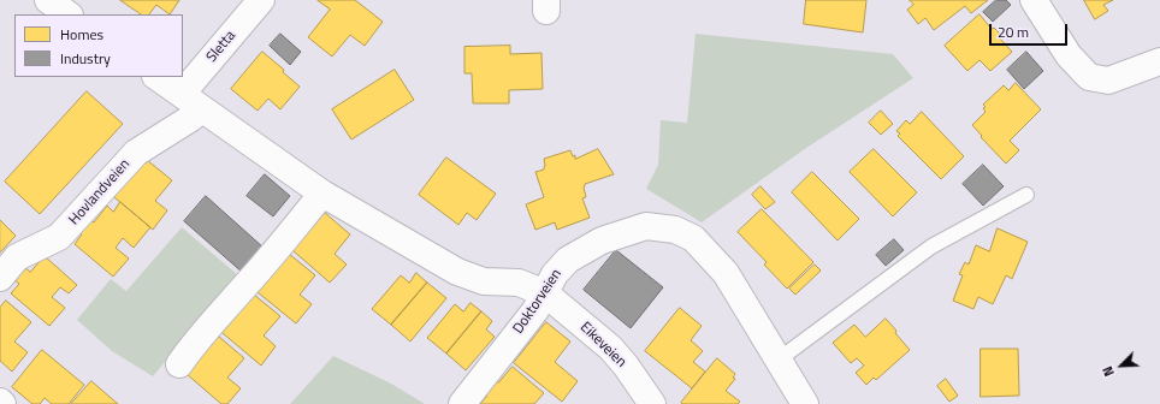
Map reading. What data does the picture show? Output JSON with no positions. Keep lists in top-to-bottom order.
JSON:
{
  "streets": {
    "street": [
      "Sletta",
      "Hovlandveien",
      "Doktorveien",
      "Eikeveien"
    ]
  },
  "crossings": [
    ["Sletta", "Hovlandveien"],
    ["Doktorveien", "Eikeveien"]
  ],
  "legend": ["Homes", "Industry"],
  "scale_bar": "20 m",
  "north": "bottom left"
}
